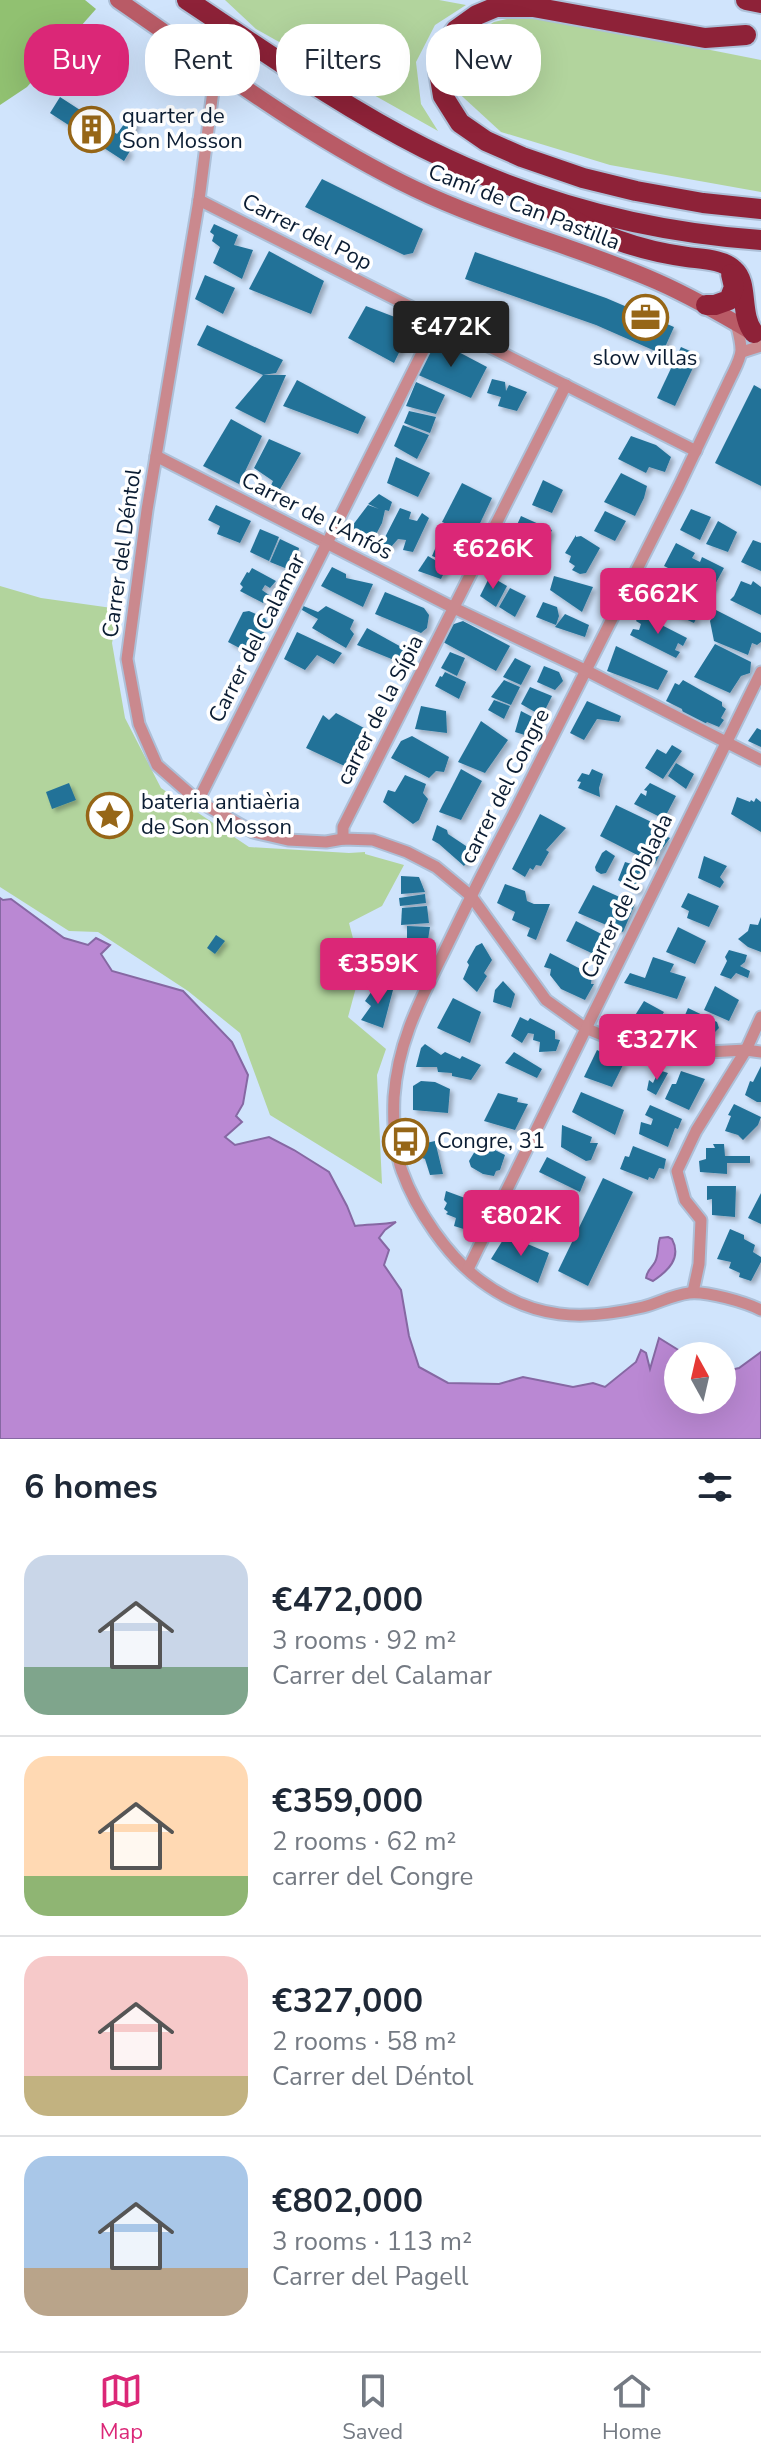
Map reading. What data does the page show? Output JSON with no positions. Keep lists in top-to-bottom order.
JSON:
{
  "streets": {
    "street": [
      "Camí de Can Pastilla",
      "Carrer del Pop",
      "Carrer de l'Anfós",
      "Carrer del Déntol",
      "Carrer del Calamar",
      "carrer de la Sípia",
      "carrer del Congre",
      "Carrer de l'Oblada"
    ]
  },
  "crossings": [
    ["Carrer del Pop", "Carrer del Déntol"],
    ["Carrer del Pop", "Carrer del Calamar"],
    ["Carrer del Pop", "carrer de la Sípia"],
    ["Carrer del Pop", "carrer del Congre"],
    ["Carrer de l'Anfós", "Carrer del Déntol"],
    ["Carrer de l'Anfós", "Carrer del Calamar"],
    ["Carrer de l'Anfós", "carrer de la Sípia"],
    ["Carrer de l'Anfós", "carrer del Congre"],
    ["Carrer de l'Anfós", "Carrer de l'Oblada"],
    ["Carrer del Déntol", "Carrer del Calamar"],
    ["Carrer del Déntol", "carrer de la Sípia"],
    ["Carrer del Déntol", "carrer del Congre"],
    ["Carrer del Déntol", "Carrer de l'Oblada"],
    ["carrer del Congre", "Carrer de l'Oblada"]
  ],
  "places": {
    "building": ["quarter de Son Mosson"],
    "office": ["slow villas"],
    "place": ["bateria antiaèria de Son Mosson"],
    "bus stop": ["Congre, 31"]
  },
  "north": "top",
  "page": {
    "chip": [
      "Buy",
      "Rent",
      "Filters",
      "New"
    ],
    "price": [
      "€472K",
      "€626K",
      "€662K",
      "€359K",
      "€327K",
      "€802K"
    ],
    "heading": "6 homes",
    "list": [
      {
        "name": "€472,000",
        "note": "3 rooms · 92 m² · Carrer del Calamar"
      },
      {
        "name": "€359,000",
        "note": "2 rooms · 62 m² · carrer del Congre"
      },
      {
        "name": "€327,000",
        "note": "2 rooms · 58 m² · Carrer del Déntol"
      },
      {
        "name": "€802,000",
        "note": "3 rooms · 113 m² · Carrer del Pagell"
      }
    ],
    "tabs": ["Map", "Saved", "Home"]
  }
}
